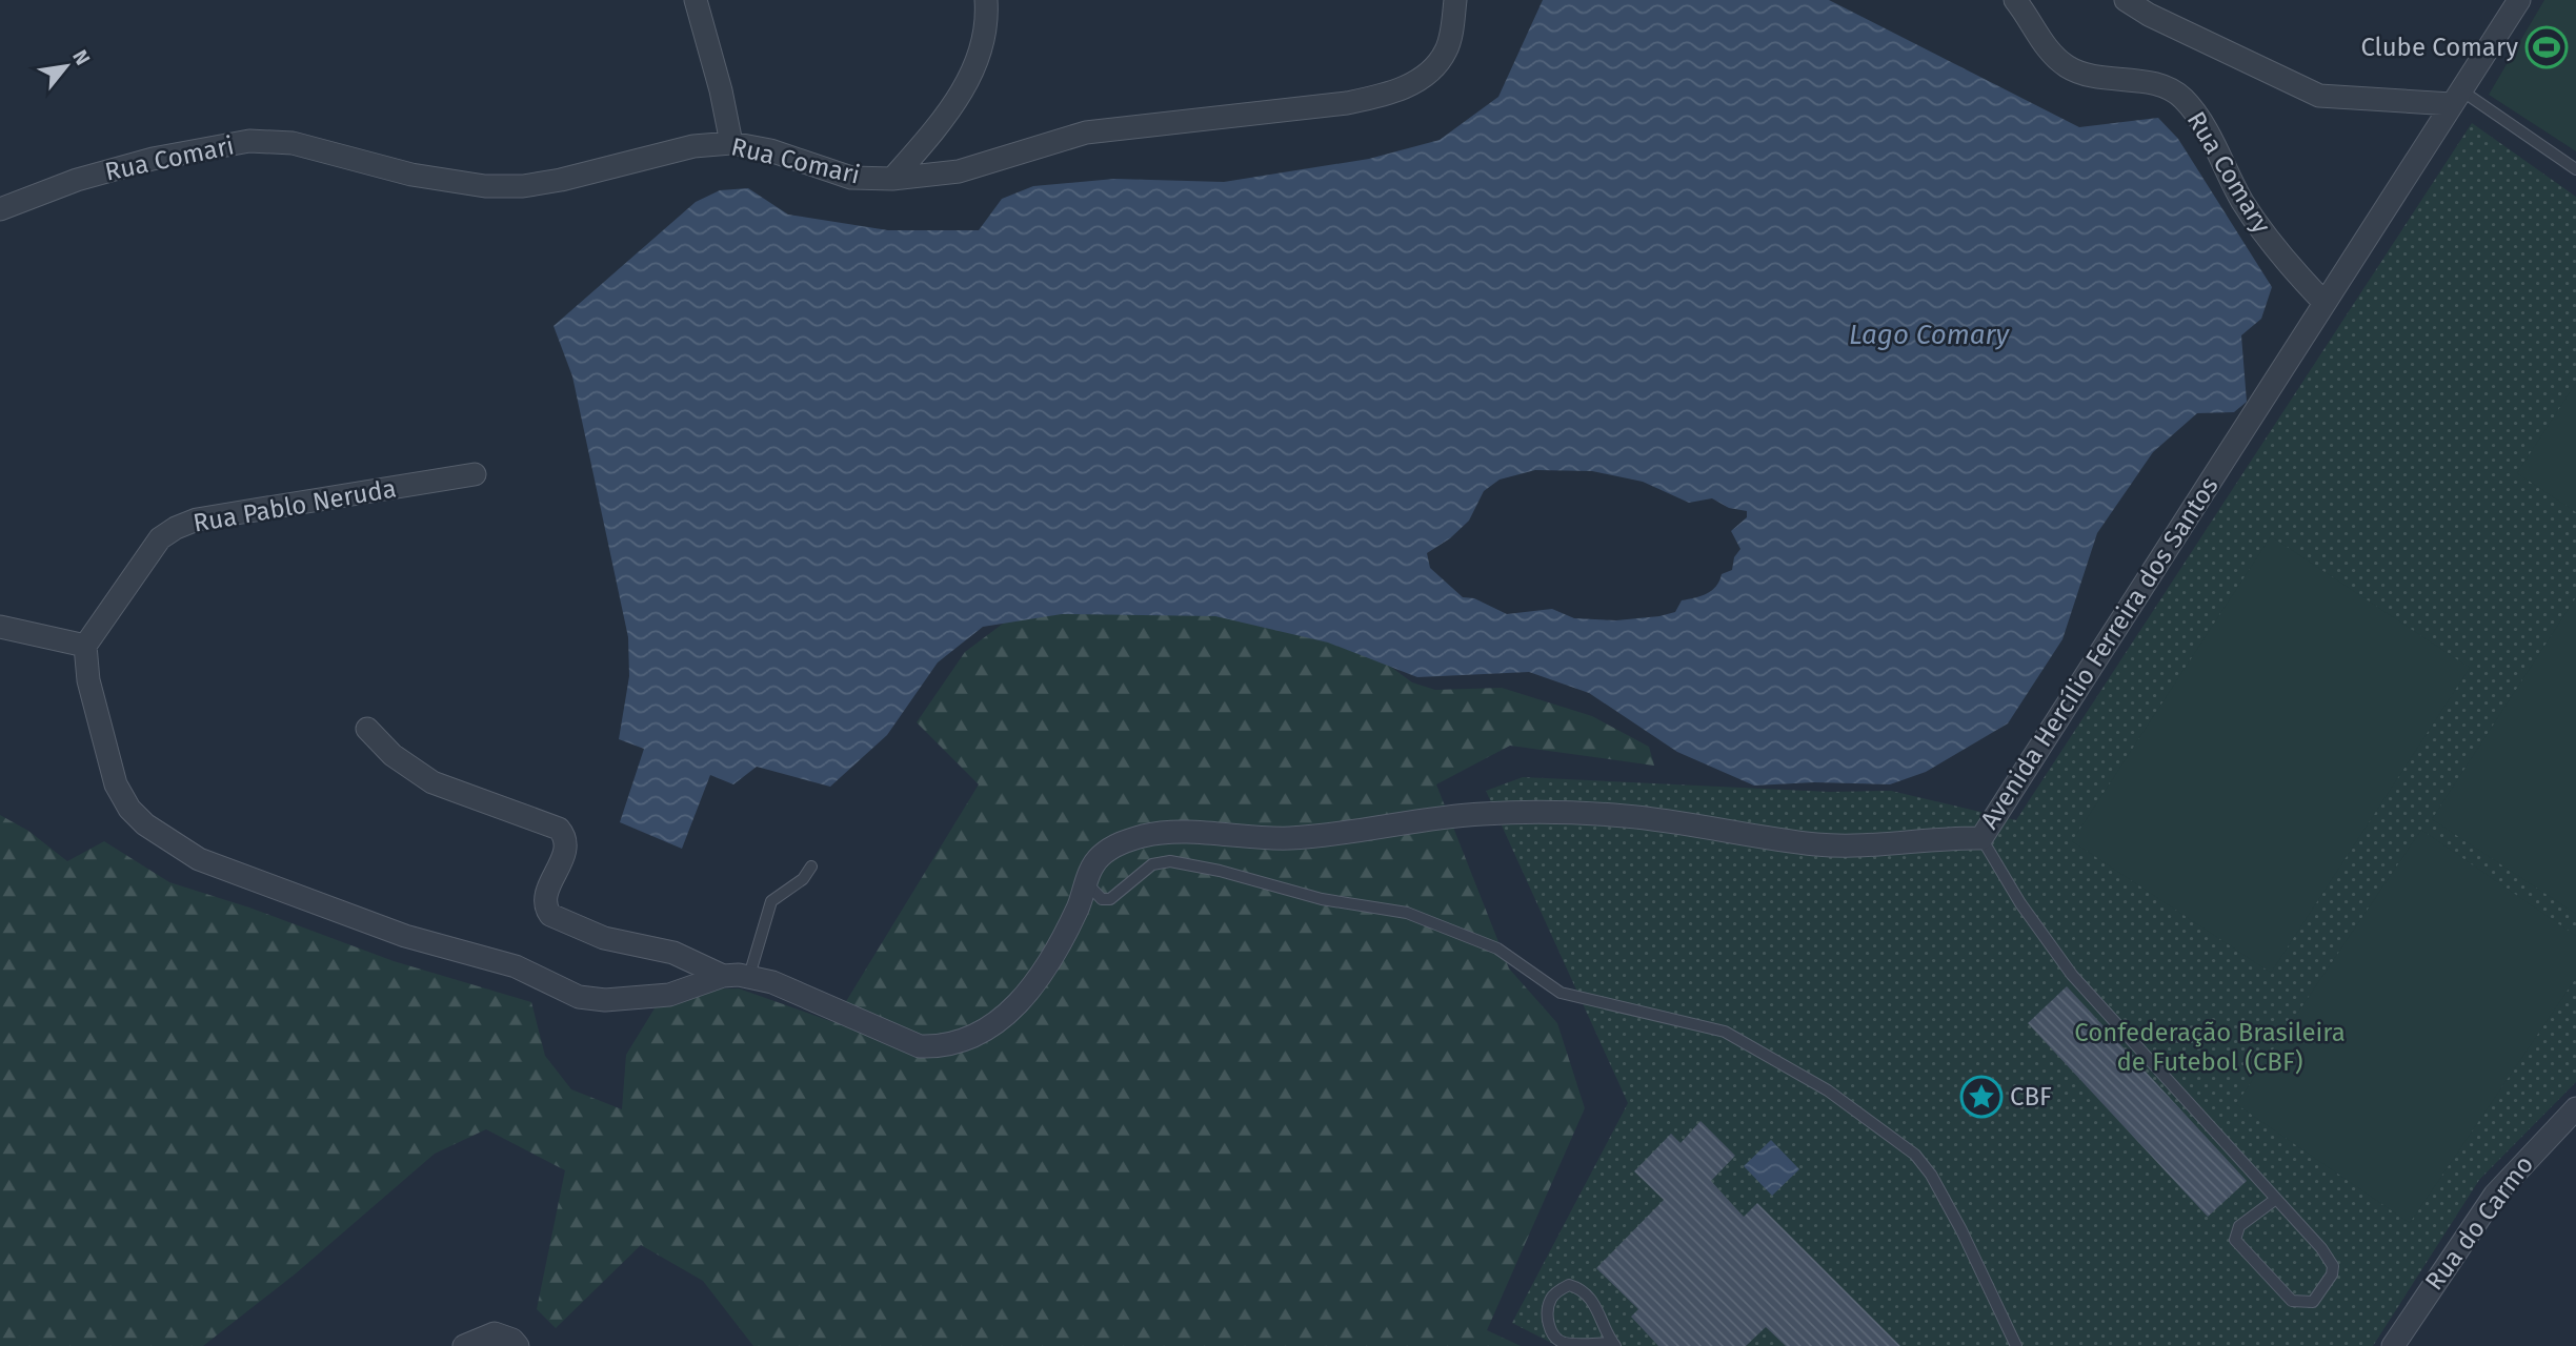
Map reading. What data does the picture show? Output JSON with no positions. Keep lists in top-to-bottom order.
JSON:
{
  "streets": {
    "street": [
      "Rua Comari",
      "Rua Comary",
      "Rua Pablo Neruda",
      "Avenida Hercílio Ferreira dos Santos",
      "Rua do Carmo"
    ]
  },
  "crossings": [
    ["Rua Comary", "Avenida Hercílio Ferreira dos Santos"],
    ["Rua Pablo Neruda", "Avenida Hercílio Ferreira dos Santos"]
  ],
  "water": ["Lago Comary"],
  "parks": ["Confederação Brasileira de Futebol (CBF)"],
  "places": {
    "sports": ["Clube Comary"],
    "place": ["CBF"]
  },
  "north": "top right"
}
